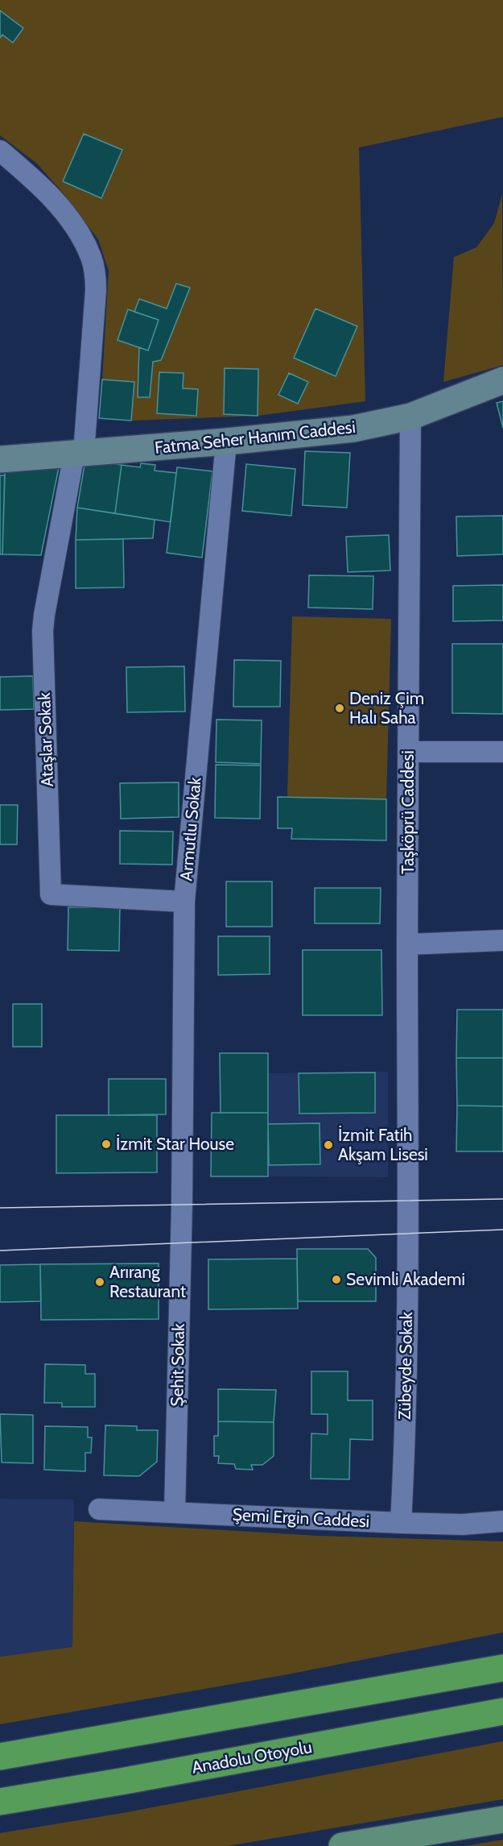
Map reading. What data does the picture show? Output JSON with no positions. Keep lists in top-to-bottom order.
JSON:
{
  "streets": {
    "highway": ["Anadolu Otoyolu"],
    "street": [
      "Fatma Seher Hanım Caddesi",
      "Ataşlar Sokak",
      "Taşköprü Caddesi",
      "Armutlu Sokak",
      "Şehit Sokak",
      "Zübeyde Sokak",
      "Şemi Ergin Caddesi"
    ]
  },
  "crossings": [
    ["Fatma Seher Hanım Caddesi", "Ataşlar Sokak"],
    ["Fatma Seher Hanım Caddesi", "Taşköprü Caddesi"],
    ["Fatma Seher Hanım Caddesi", "Armutlu Sokak"],
    ["Ataşlar Sokak", "Armutlu Sokak"],
    ["Taşköprü Caddesi", "Zübeyde Sokak"],
    ["Armutlu Sokak", "Şehit Sokak"],
    ["Şehit Sokak", "Şemi Ergin Caddesi"],
    ["Zübeyde Sokak", "Şemi Ergin Caddesi"]
  ],
  "places": [
    "Deniz Çim Halı Saha",
    "İzmit Star House",
    "İzmit Fatih Akşam Lisesi",
    "Sevimli Akademi",
    "Arırang Restaurant"
  ]
}
